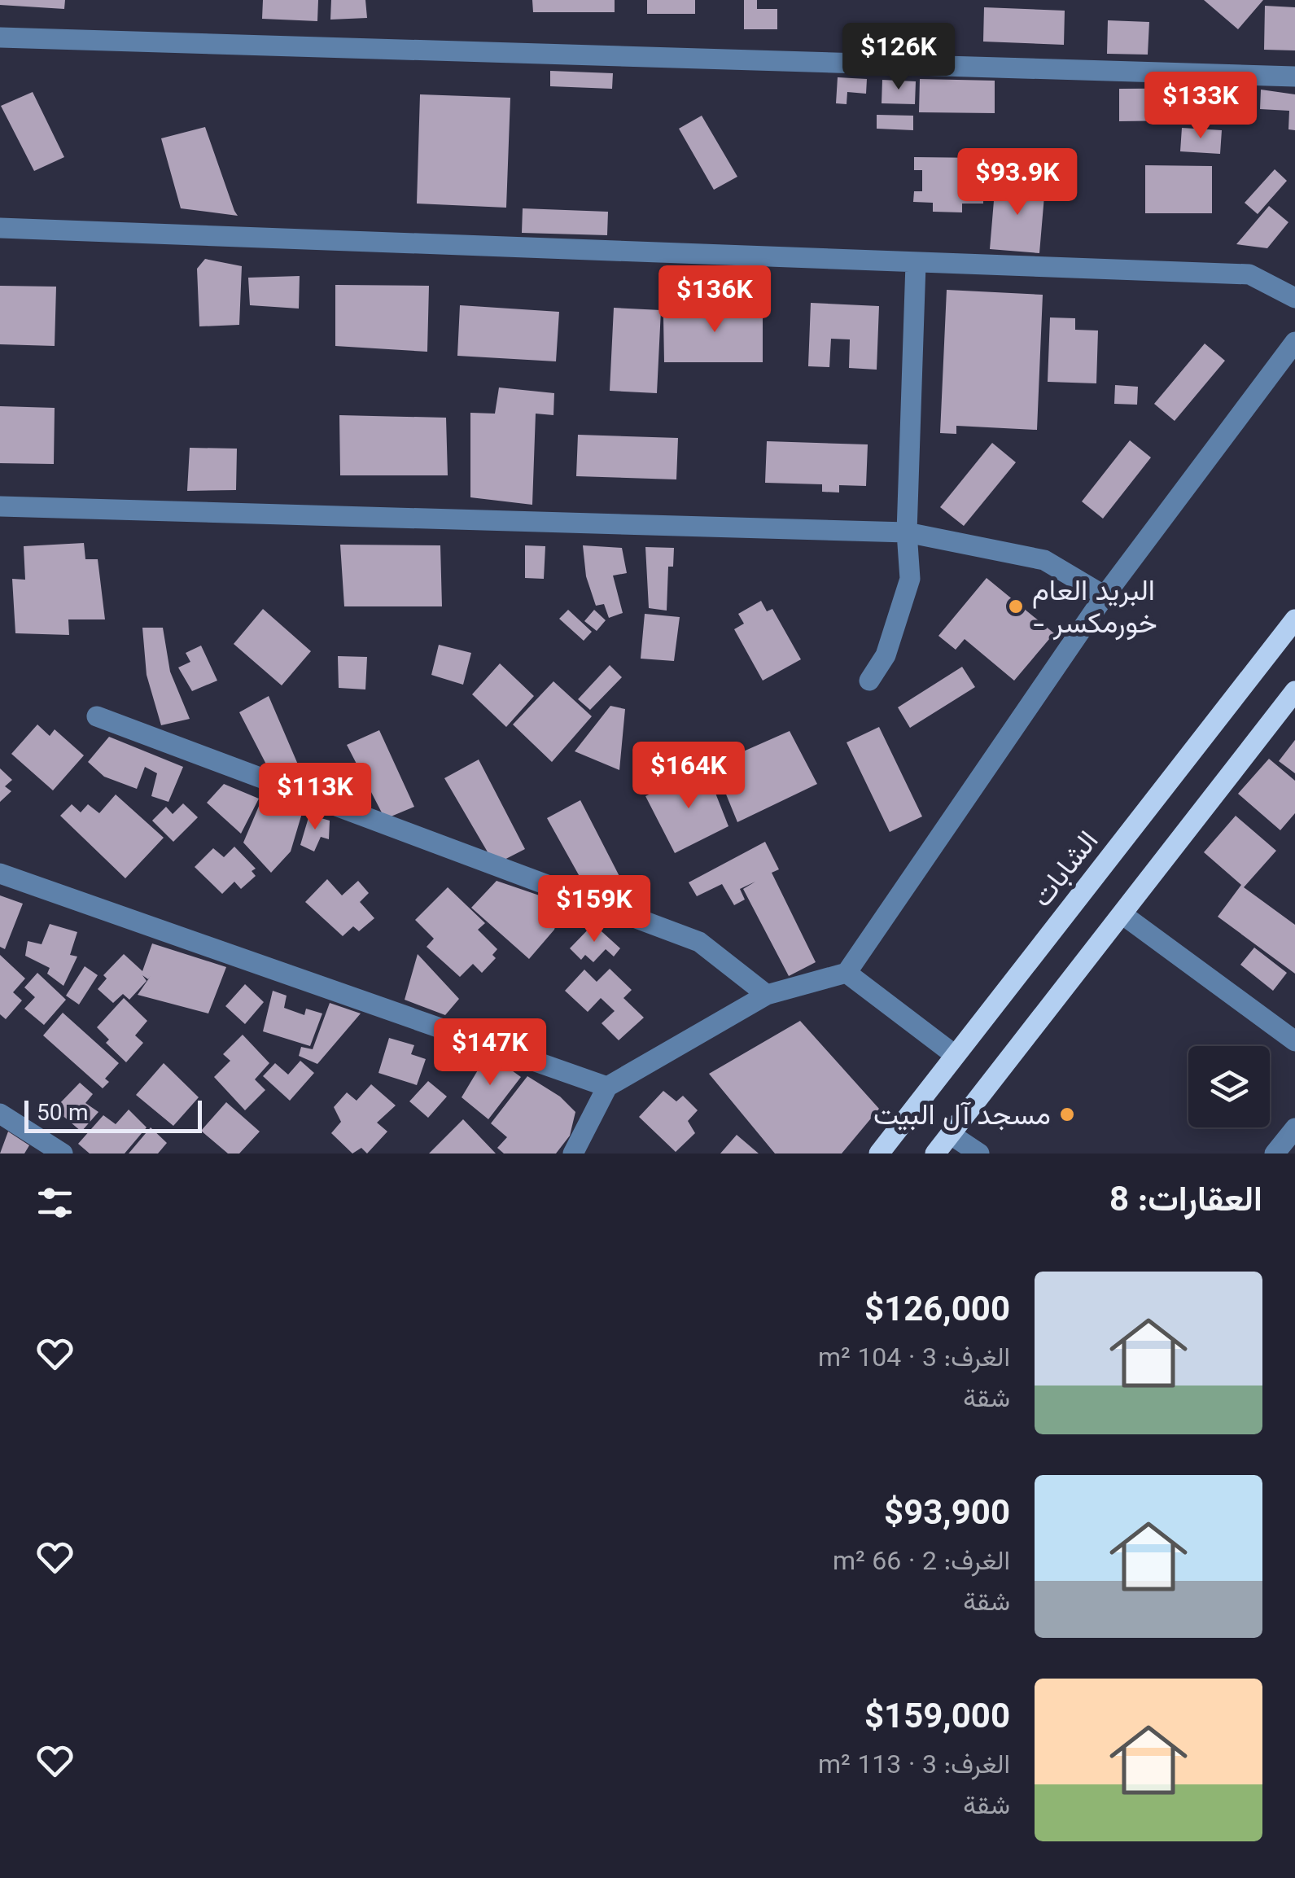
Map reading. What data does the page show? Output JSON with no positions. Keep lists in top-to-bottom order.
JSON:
{
  "streets": {
    "main road": ["الشابات"]
  },
  "places": ["البريد العام - خورمكسر", "مسجد آل البيت"],
  "scale_bar": "50 m",
  "page": {
    "price": [
      "$126K",
      "$133K",
      "$93.9K",
      "$136K",
      "$164K",
      "$113K",
      "$159K",
      "$147K"
    ],
    "scale": "50 m",
    "heading": "العقارات: 8",
    "list": [
      {
        "name": "$126,000",
        "note": "الغرف: 3 · 104 m² · شقة"
      },
      {
        "name": "$93,900",
        "note": "الغرف: 2 · 66 m² · شقة"
      },
      {
        "name": "$159,000",
        "note": "الغرف: 3 · 113 m² · شقة"
      }
    ]
  }
}
